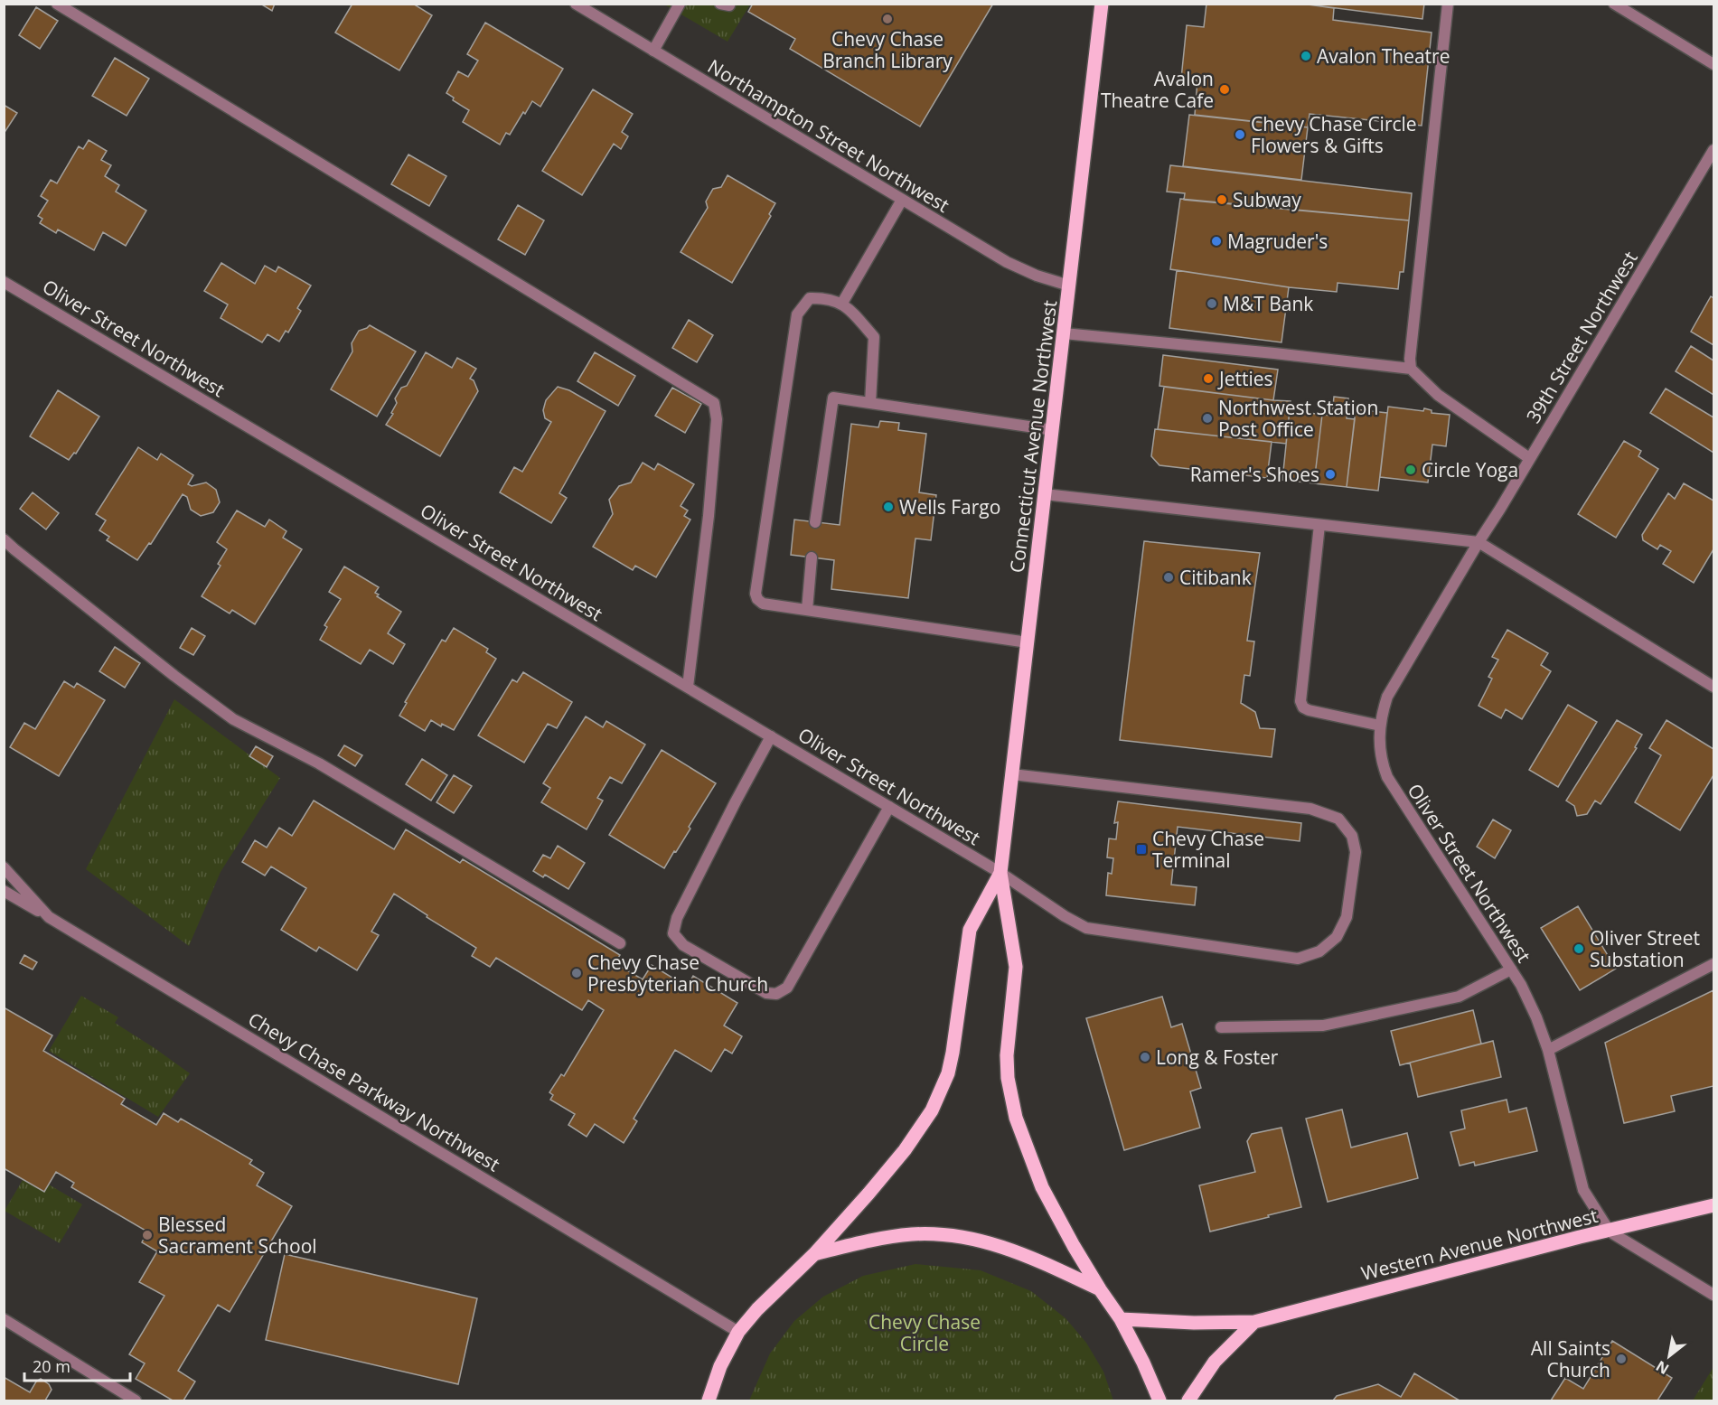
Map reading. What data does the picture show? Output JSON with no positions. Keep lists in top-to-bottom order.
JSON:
{
  "streets": {
    "main road": ["Connecticut Avenue Northwest", "Western Avenue Northwest"],
    "street": [
      "Northampton Street Northwest",
      "39th Street Northwest",
      "Oliver Street Northwest",
      "Chevy Chase Parkway Northwest"
    ]
  },
  "crossings": [
    ["Northampton Street Northwest", "Connecticut Avenue Northwest"],
    ["39th Street Northwest", "Oliver Street Northwest"],
    ["Oliver Street Northwest", "Connecticut Avenue Northwest"],
    ["Oliver Street Northwest", "Western Avenue Northwest"],
    ["Connecticut Avenue Northwest", "Chevy Chase Parkway Northwest"],
    ["Connecticut Avenue Northwest", "Western Avenue Northwest"]
  ],
  "parks": ["Chevy Chase Circle"],
  "places": {
    "other": [
      "Chevy Chase Branch Library",
      "Avalon Theatre",
      "Avalon Theatre Cafe",
      "Chevy Chase Circle Flowers & Gifts",
      "Subway",
      "Magruder's",
      "M&T Bank",
      "Jetties",
      "Northwest Station Post Office",
      "Circle Yoga",
      "Ramer's Shoes",
      "Wells Fargo",
      "Citibank",
      "Oliver Street Substation",
      "Chevy Chase Presbyterian Church",
      "Long & Foster",
      "Blessed Sacrament School",
      "All Saints Church"
    ],
    "transit": ["Chevy Chase Terminal"]
  },
  "scale_bar": "20 m",
  "north": "bottom left"
}
